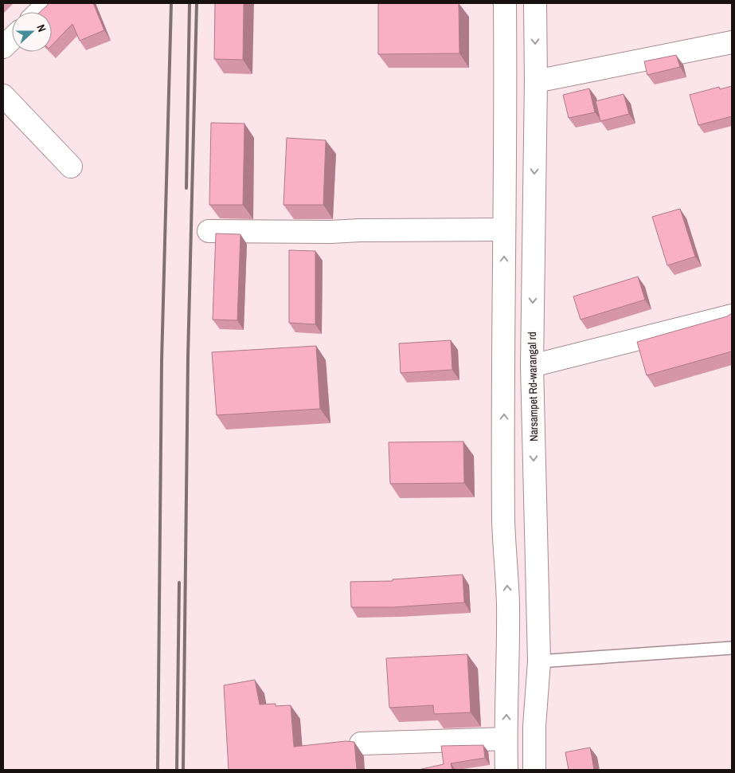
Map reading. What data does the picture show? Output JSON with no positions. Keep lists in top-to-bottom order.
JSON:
{
  "streets": {
    "main road": ["Narsampet Rd-warangal rd"]
  },
  "north": "right"
}
